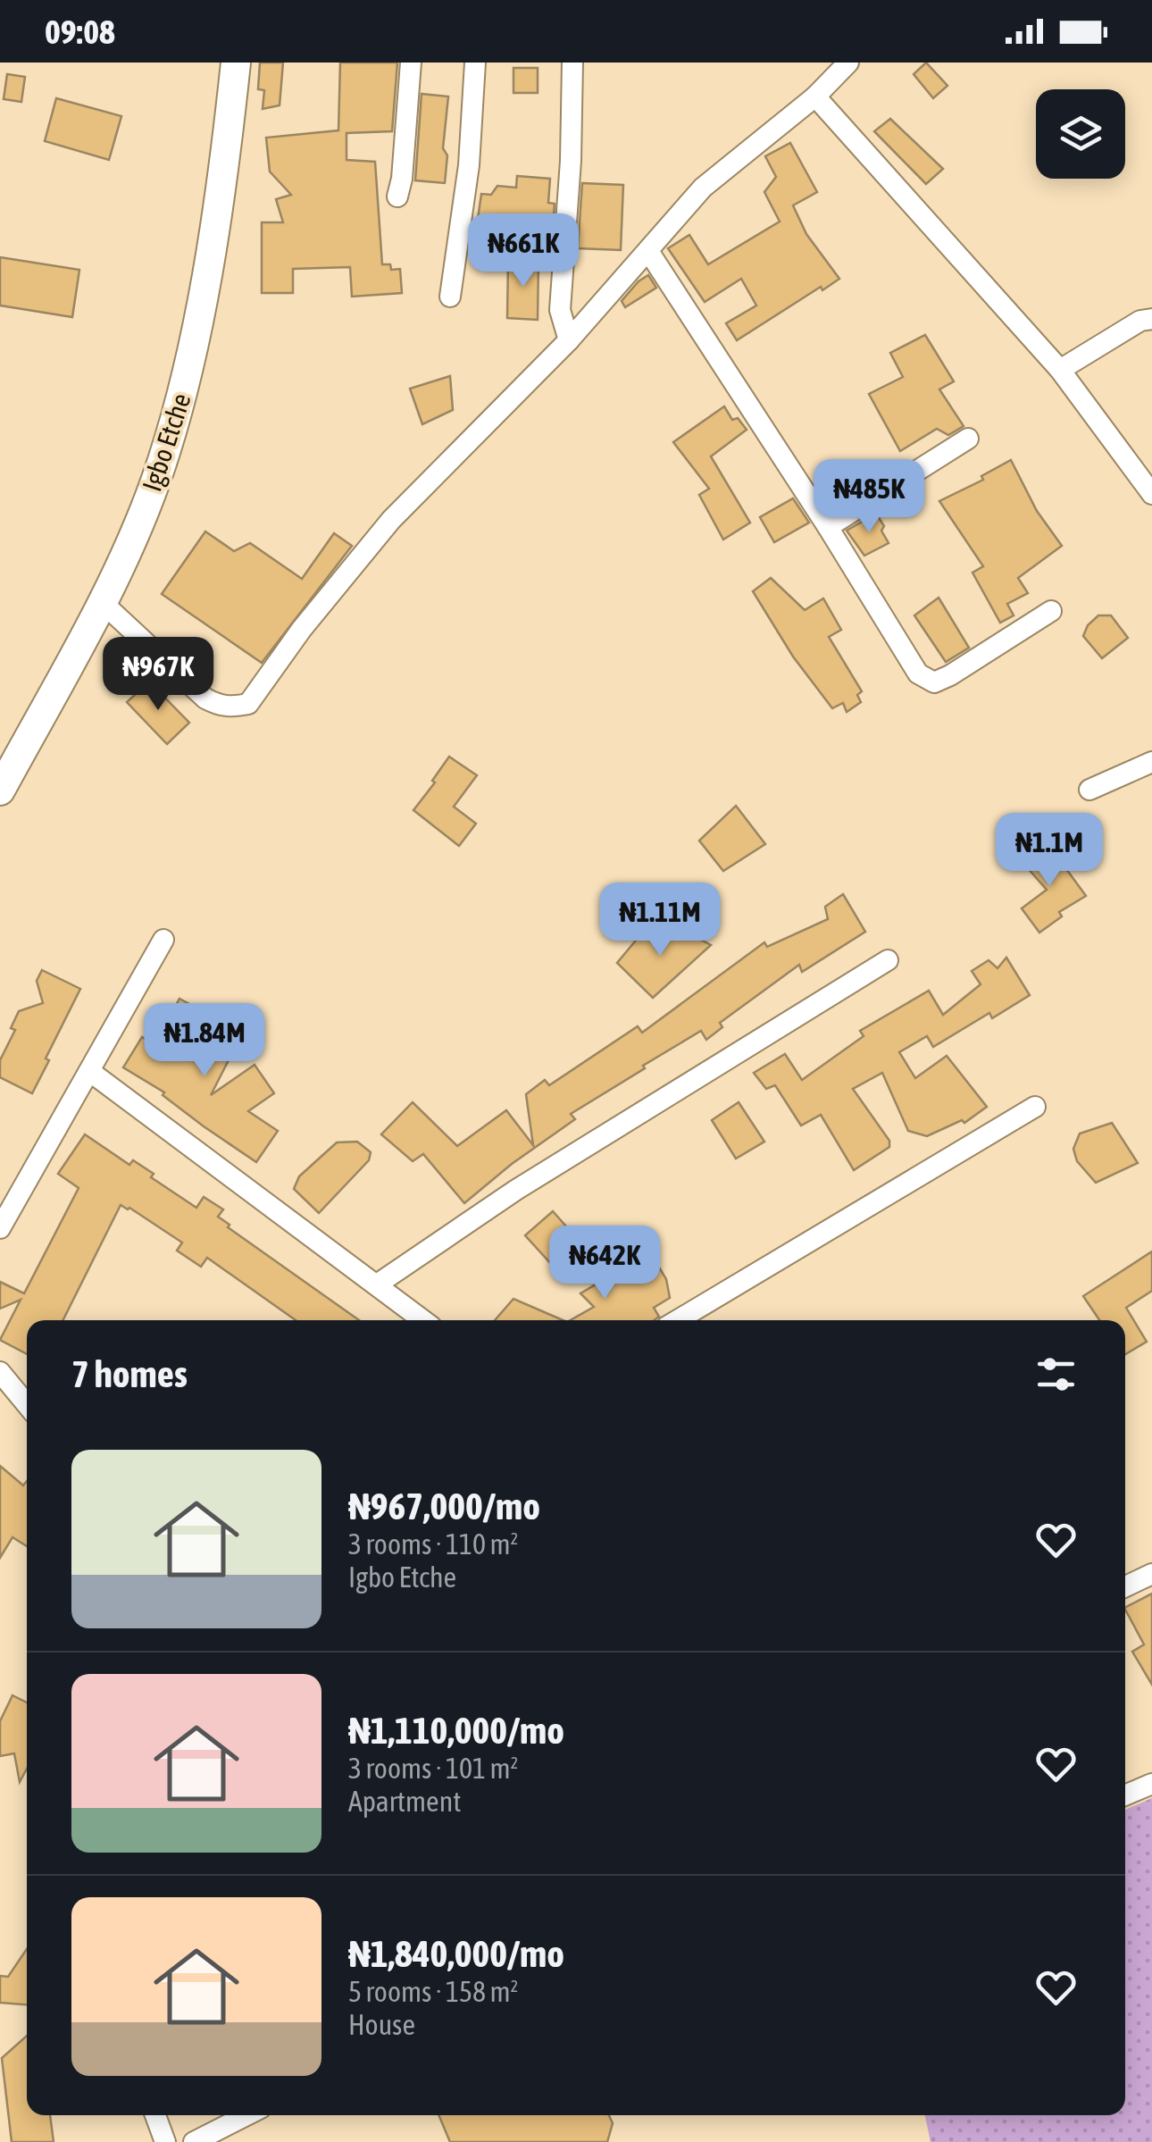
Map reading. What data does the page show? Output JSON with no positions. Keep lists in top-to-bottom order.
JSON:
{
  "streets": {
    "street": ["Igbo Etche"]
  },
  "page": {
    "status": "09:08",
    "price": [
      "₦661K",
      "₦485K",
      "₦967K",
      "₦1.1M",
      "₦1.11M",
      "₦1.84M",
      "₦642K"
    ],
    "heading": "7 homes",
    "list": [
      {
        "name": "₦967,000/mo",
        "note": "3 rooms · 110 m² · Igbo Etche"
      },
      {
        "name": "₦1,110,000/mo",
        "note": "3 rooms · 101 m² · Apartment"
      },
      {
        "name": "₦1,840,000/mo",
        "note": "5 rooms · 158 m² · House"
      }
    ]
  }
}
